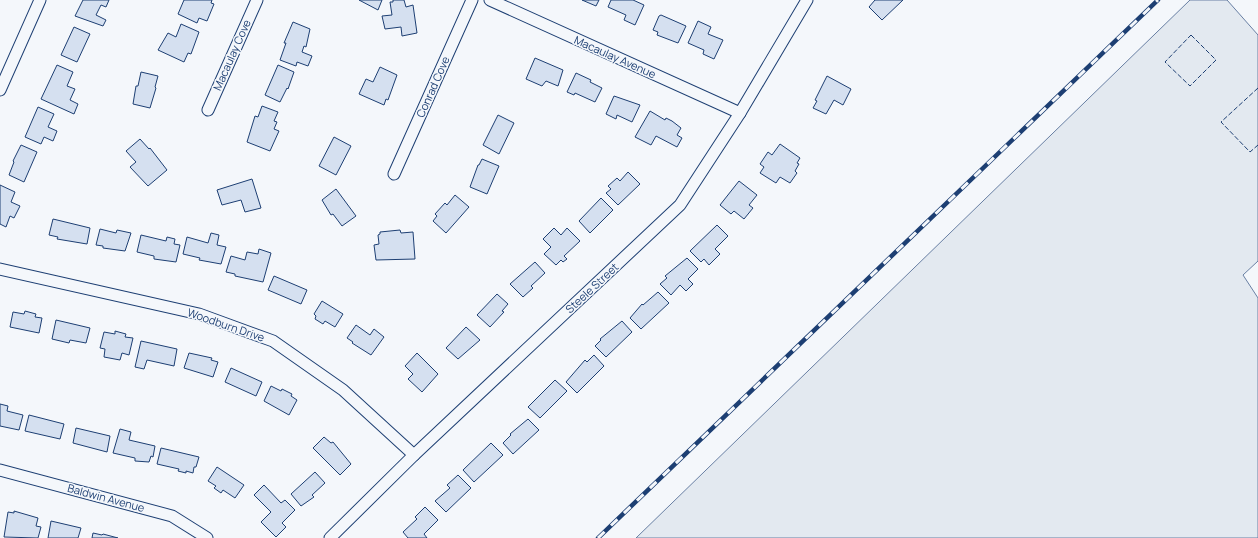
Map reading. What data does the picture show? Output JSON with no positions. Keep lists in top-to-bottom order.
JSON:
{
  "streets": {
    "street": [
      "Macaulay Cove",
      "Macaulay Avenue",
      "Conrad Cove",
      "Steele Street",
      "Woodburn Drive",
      "Baldwin Avenue"
    ]
  },
  "crossings": [
    ["Macaulay Avenue", "Steele Street"],
    ["Steele Street", "Woodburn Drive"]
  ]
}
